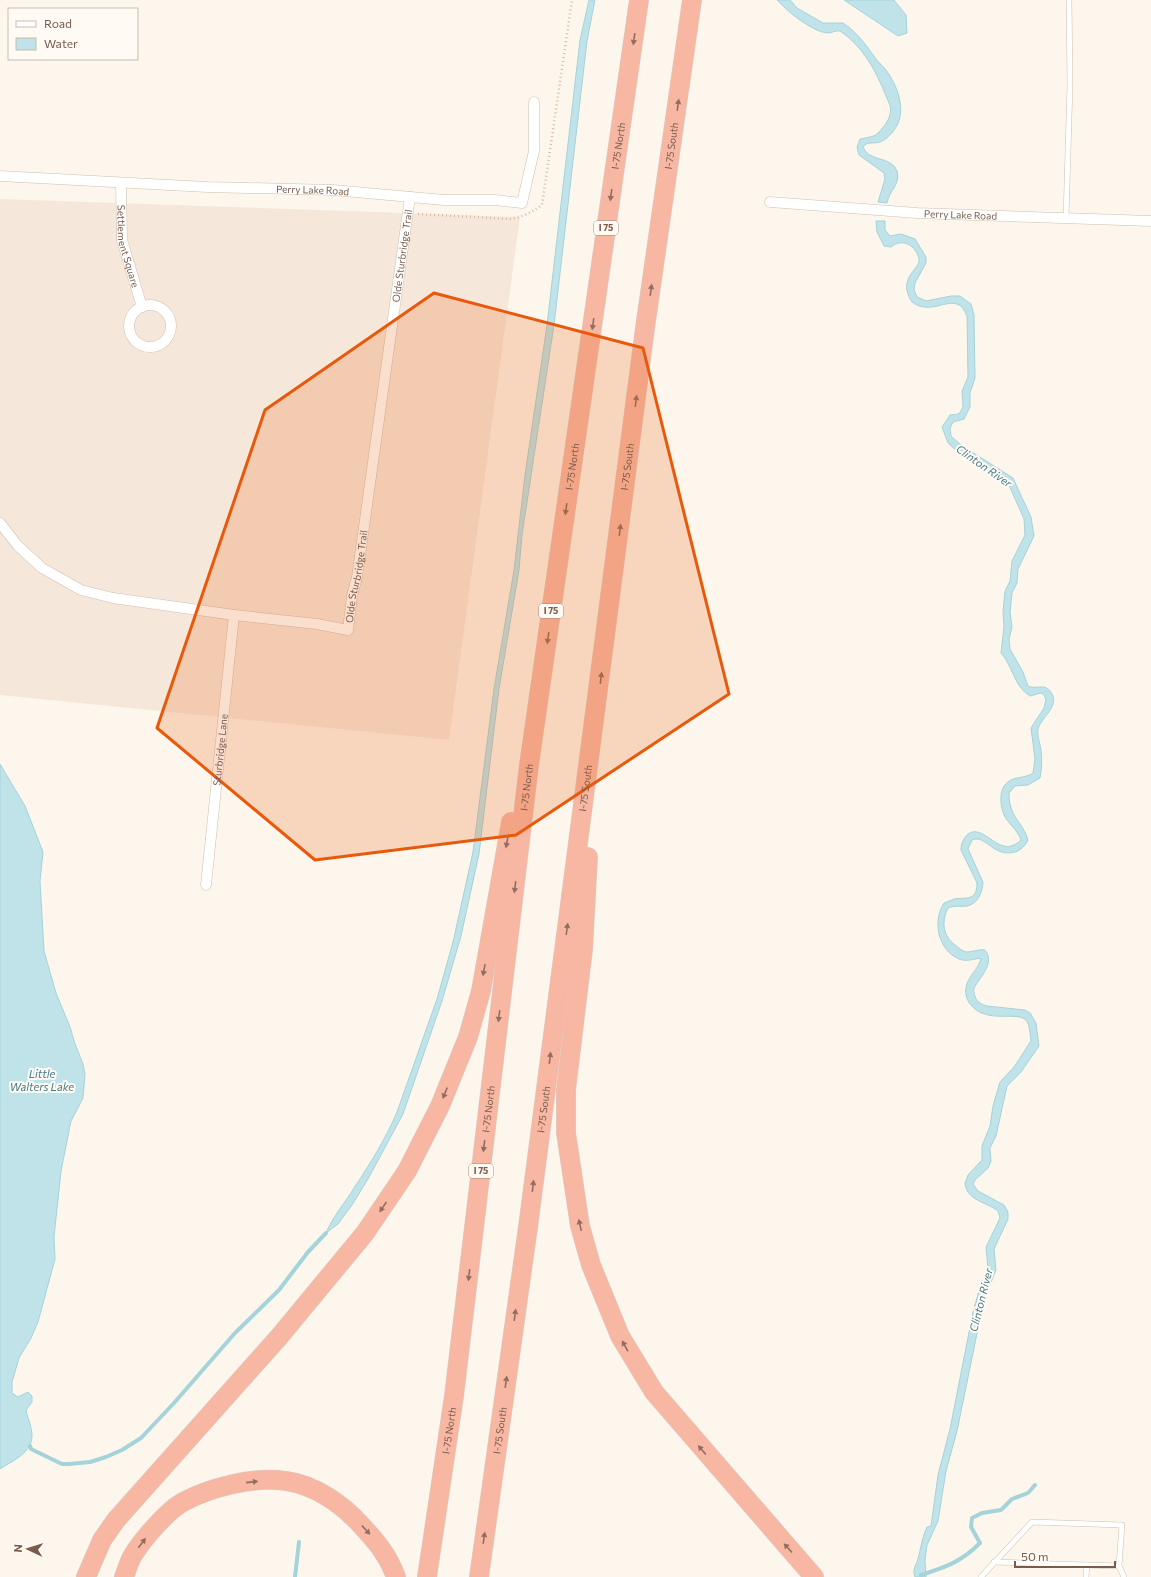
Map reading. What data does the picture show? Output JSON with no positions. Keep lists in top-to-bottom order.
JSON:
{
  "streets": {
    "highway": ["I-75 North", "I-75 South", "I 75"],
    "street": [
      "Perry Lake Road",
      "Settlement Square",
      "Olde Sturbridge Trail",
      "Sturbridge Lane"
    ]
  },
  "crossings": [
    ["Perry Lake Road", "Settlement Square"],
    ["Perry Lake Road", "Olde Sturbridge Trail"],
    ["Olde Sturbridge Trail", "Sturbridge Lane"]
  ],
  "water": ["Clinton River", "Little Walters Lake"],
  "legend": ["Road", "Water"],
  "scale_bar": "50 m",
  "north": "left"
}
